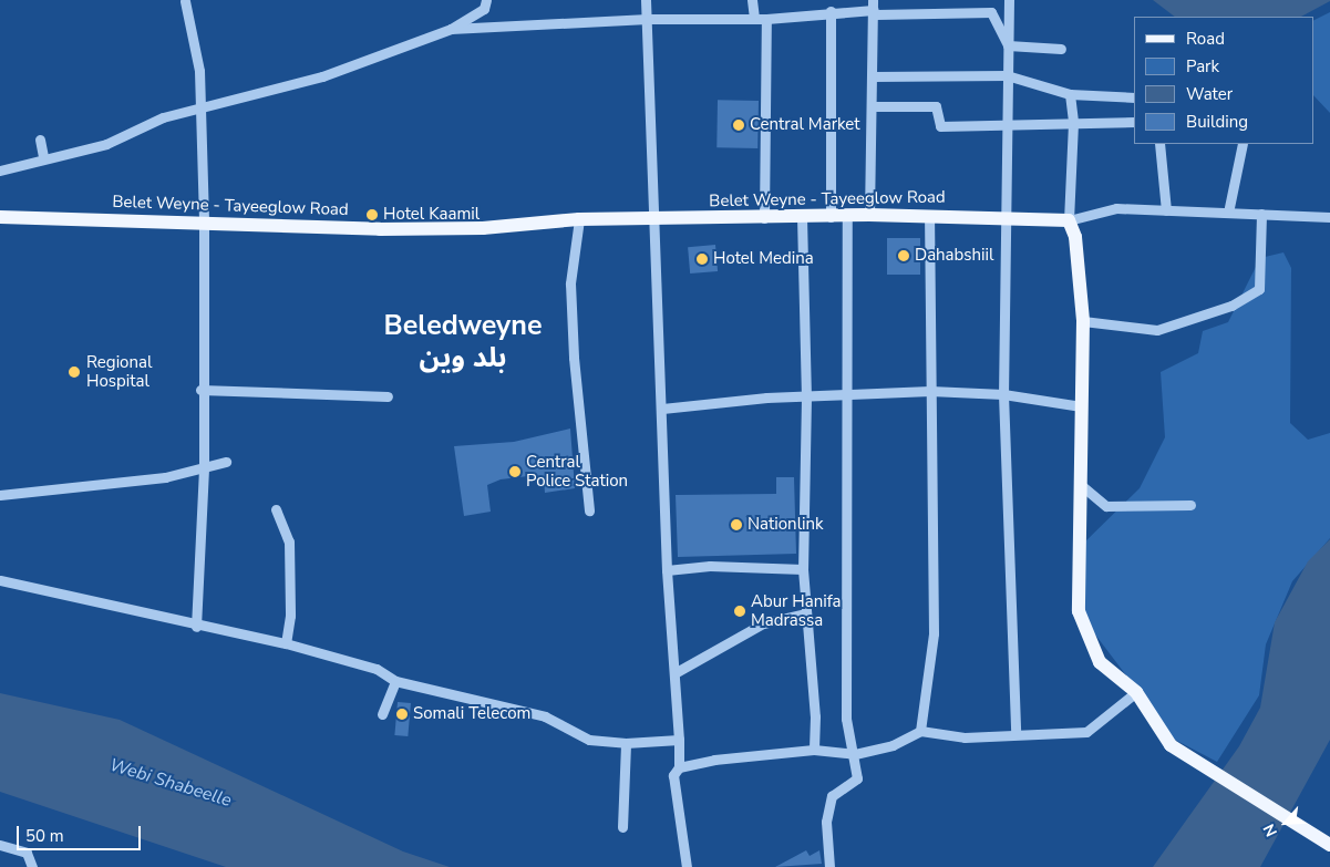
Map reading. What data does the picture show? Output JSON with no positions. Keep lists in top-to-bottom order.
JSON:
{
  "streets": {
    "main road": ["Belet Weyne - Tayeeglow Road"]
  },
  "districts": ["Beledweyne بلد وين"],
  "water": ["Webi Shabeelle"],
  "places": [
    "Central Market",
    "Hotel Kaamil",
    "Dahabshiil",
    "Hotel Medina",
    "Regional Hospital",
    "Central Police Station",
    "Nationlink",
    "Abur Hanifa Madrassa",
    "Somali Telecom"
  ],
  "legend": [
    "Road",
    "Park",
    "Water",
    "Building"
  ],
  "scale_bar": "50 m",
  "north": "bottom left"
}
